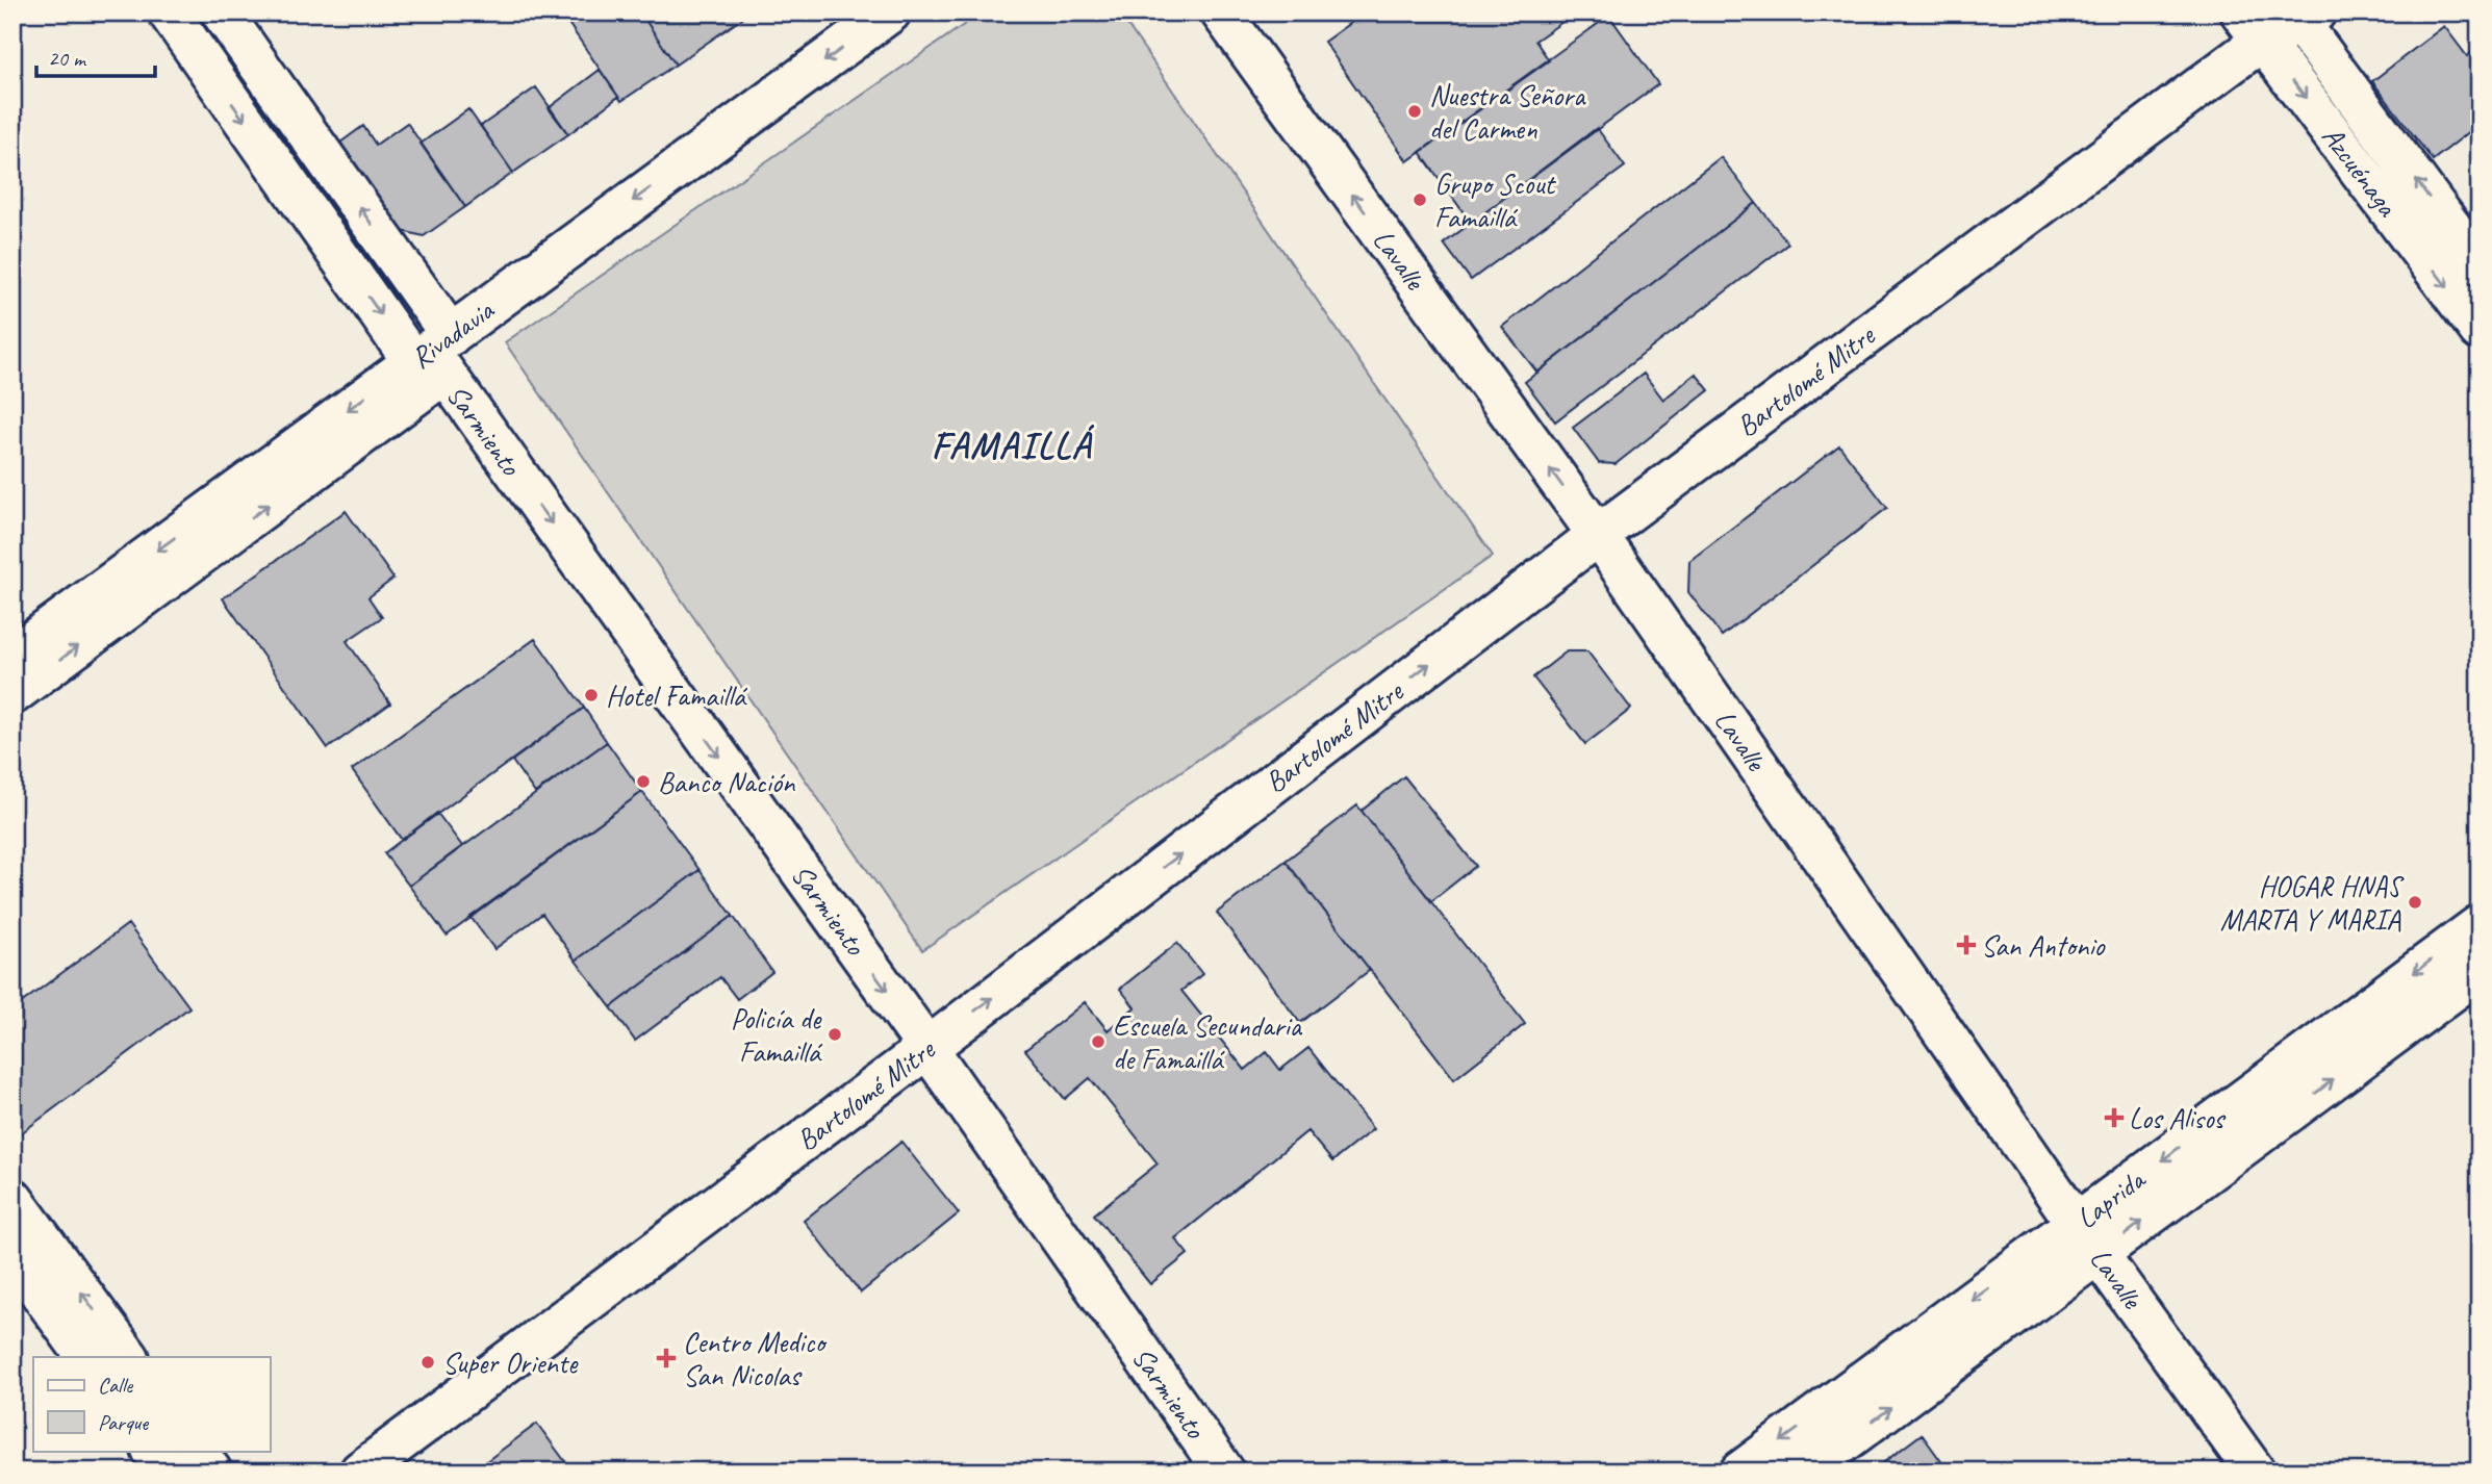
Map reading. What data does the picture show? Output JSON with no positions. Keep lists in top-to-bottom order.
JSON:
{
  "streets": {
    "street": [
      "Azcuénaga",
      "Lavalle",
      "Rivadavia",
      "Bartolomé Mitre",
      "Sarmiento",
      "Laprida"
    ]
  },
  "crossings": [
    ["Azcuénaga", "Bartolomé Mitre"],
    ["Lavalle", "Bartolomé Mitre"],
    ["Lavalle", "Laprida"],
    ["Rivadavia", "Sarmiento"],
    ["Bartolomé Mitre", "Sarmiento"]
  ],
  "one_way": ["Lavalle"],
  "districts": ["FAMAILLÁ"],
  "places": {
    "other": [
      "Nuestra Señora del Carmen",
      "Grupo Scout Famaillá",
      "Hotel Famaillá",
      "Banco Nación",
      "HOGAR HNAS MARTA Y MARIA",
      "Policía de Famaillá",
      "Escuela Secundaria de Famaillá",
      "Super Oriente"
    ],
    "health": ["San Antonio", "Los Alisos", "Centro Medico San Nicolas"]
  },
  "legend": ["Calle", "Parque"],
  "scale_bar": "20 m"
}
